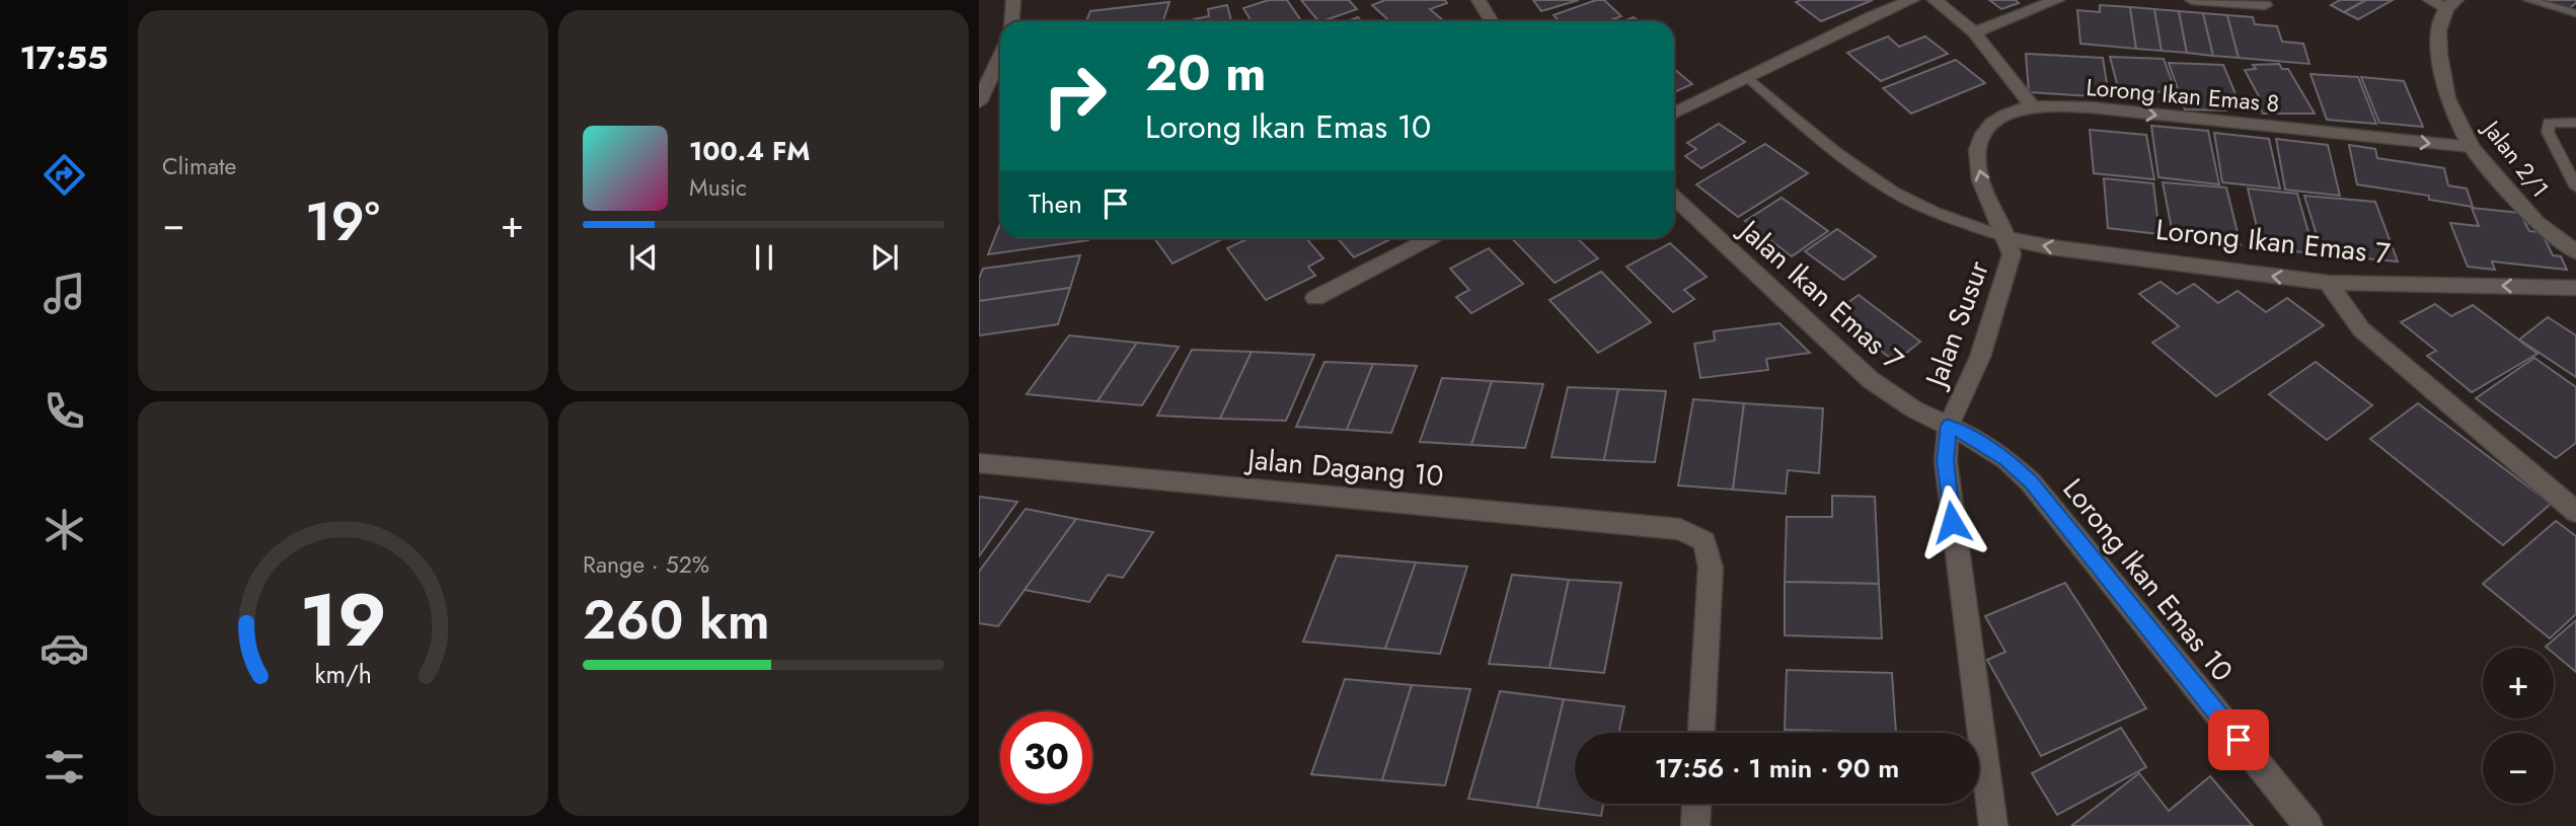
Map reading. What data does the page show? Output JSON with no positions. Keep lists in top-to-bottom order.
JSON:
{
  "streets": {
    "street": [
      "Lorong Ikan Emas 8",
      "Jalan 2/1",
      "Lorong Ikan Emas 7",
      "Jalan Ikan Emas 7",
      "Jalan Susur",
      "Jalan Dagang 10",
      "Lorong Ikan Emas 10"
    ]
  },
  "crossings": [
    ["Lorong Ikan Emas 8", "Jalan 2/1"],
    ["Lorong Ikan Emas 7", "Jalan Susur"],
    ["Jalan Ikan Emas 7", "Jalan Susur"],
    ["Jalan Ikan Emas 7", "Lorong Ikan Emas 10"],
    ["Jalan Susur", "Lorong Ikan Emas 10"]
  ],
  "one_way": ["Lorong Ikan Emas 8", "Lorong Ikan Emas 7"],
  "page": {
    "tabs": "17:55",
    "tile": [
      "Climate",
      ["Range · 52%", "260 km"]
    ],
    "turn": ["20 m", "Lorong Ikan Emas 10"],
    "song": ["100.4 FM", "Music"],
    "then": "Then",
    "heat": ["−", "19°", "+"],
    "map_buttons": ["+", "−"],
    "limit": "30",
    "trip": "17:56 · 1 min · 90 m",
    "gauge": ["19", "km/h"]
  }
}
